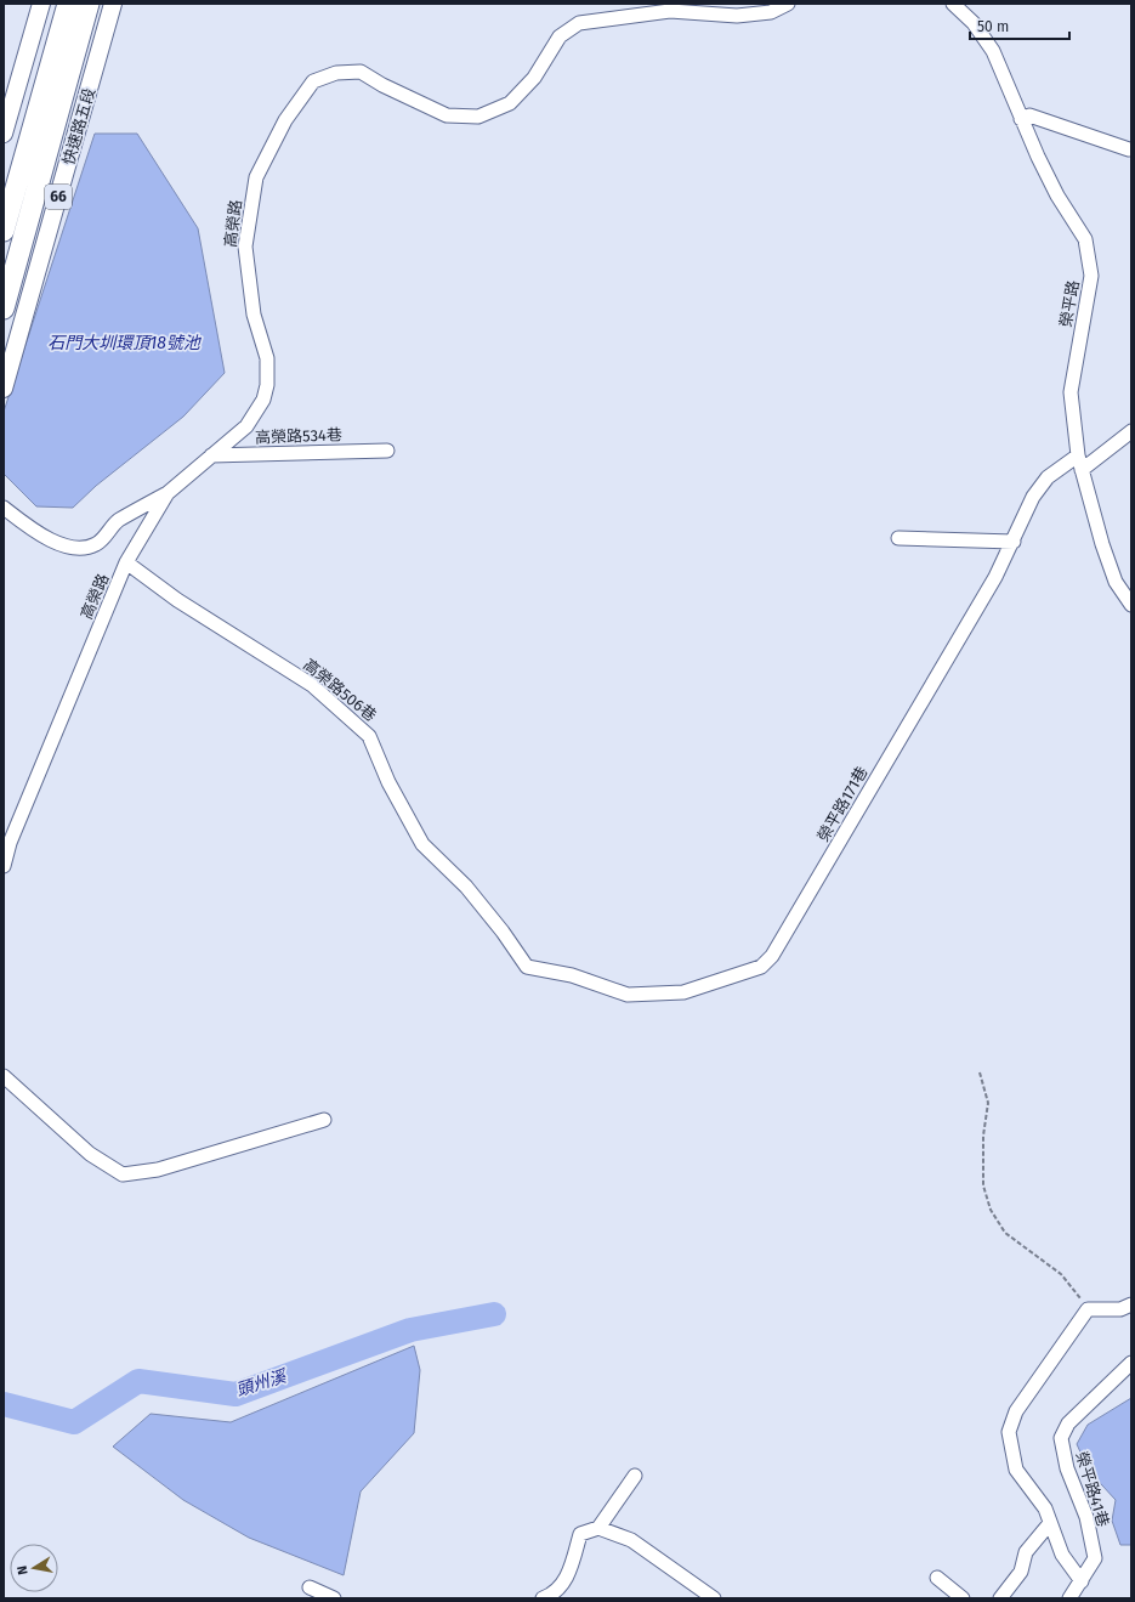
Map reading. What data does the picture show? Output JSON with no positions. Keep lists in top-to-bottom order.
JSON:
{
  "streets": {
    "highway": ["66"],
    "main road": ["快速路五段"],
    "street": [
      "高榮路",
      "榮平路",
      "高榮路534巷",
      "高榮路506巷",
      "榮平路171巷",
      "榮平路41巷"
    ]
  },
  "crossings": [
    ["高榮路", "高榮路534巷"],
    ["高榮路", "高榮路506巷"],
    ["榮平路", "榮平路171巷"],
    ["高榮路506巷", "榮平路171巷"]
  ],
  "water": ["石門大圳環頂18號池", "頭州溪"],
  "scale_bar": "50 m",
  "north": "left"
}
